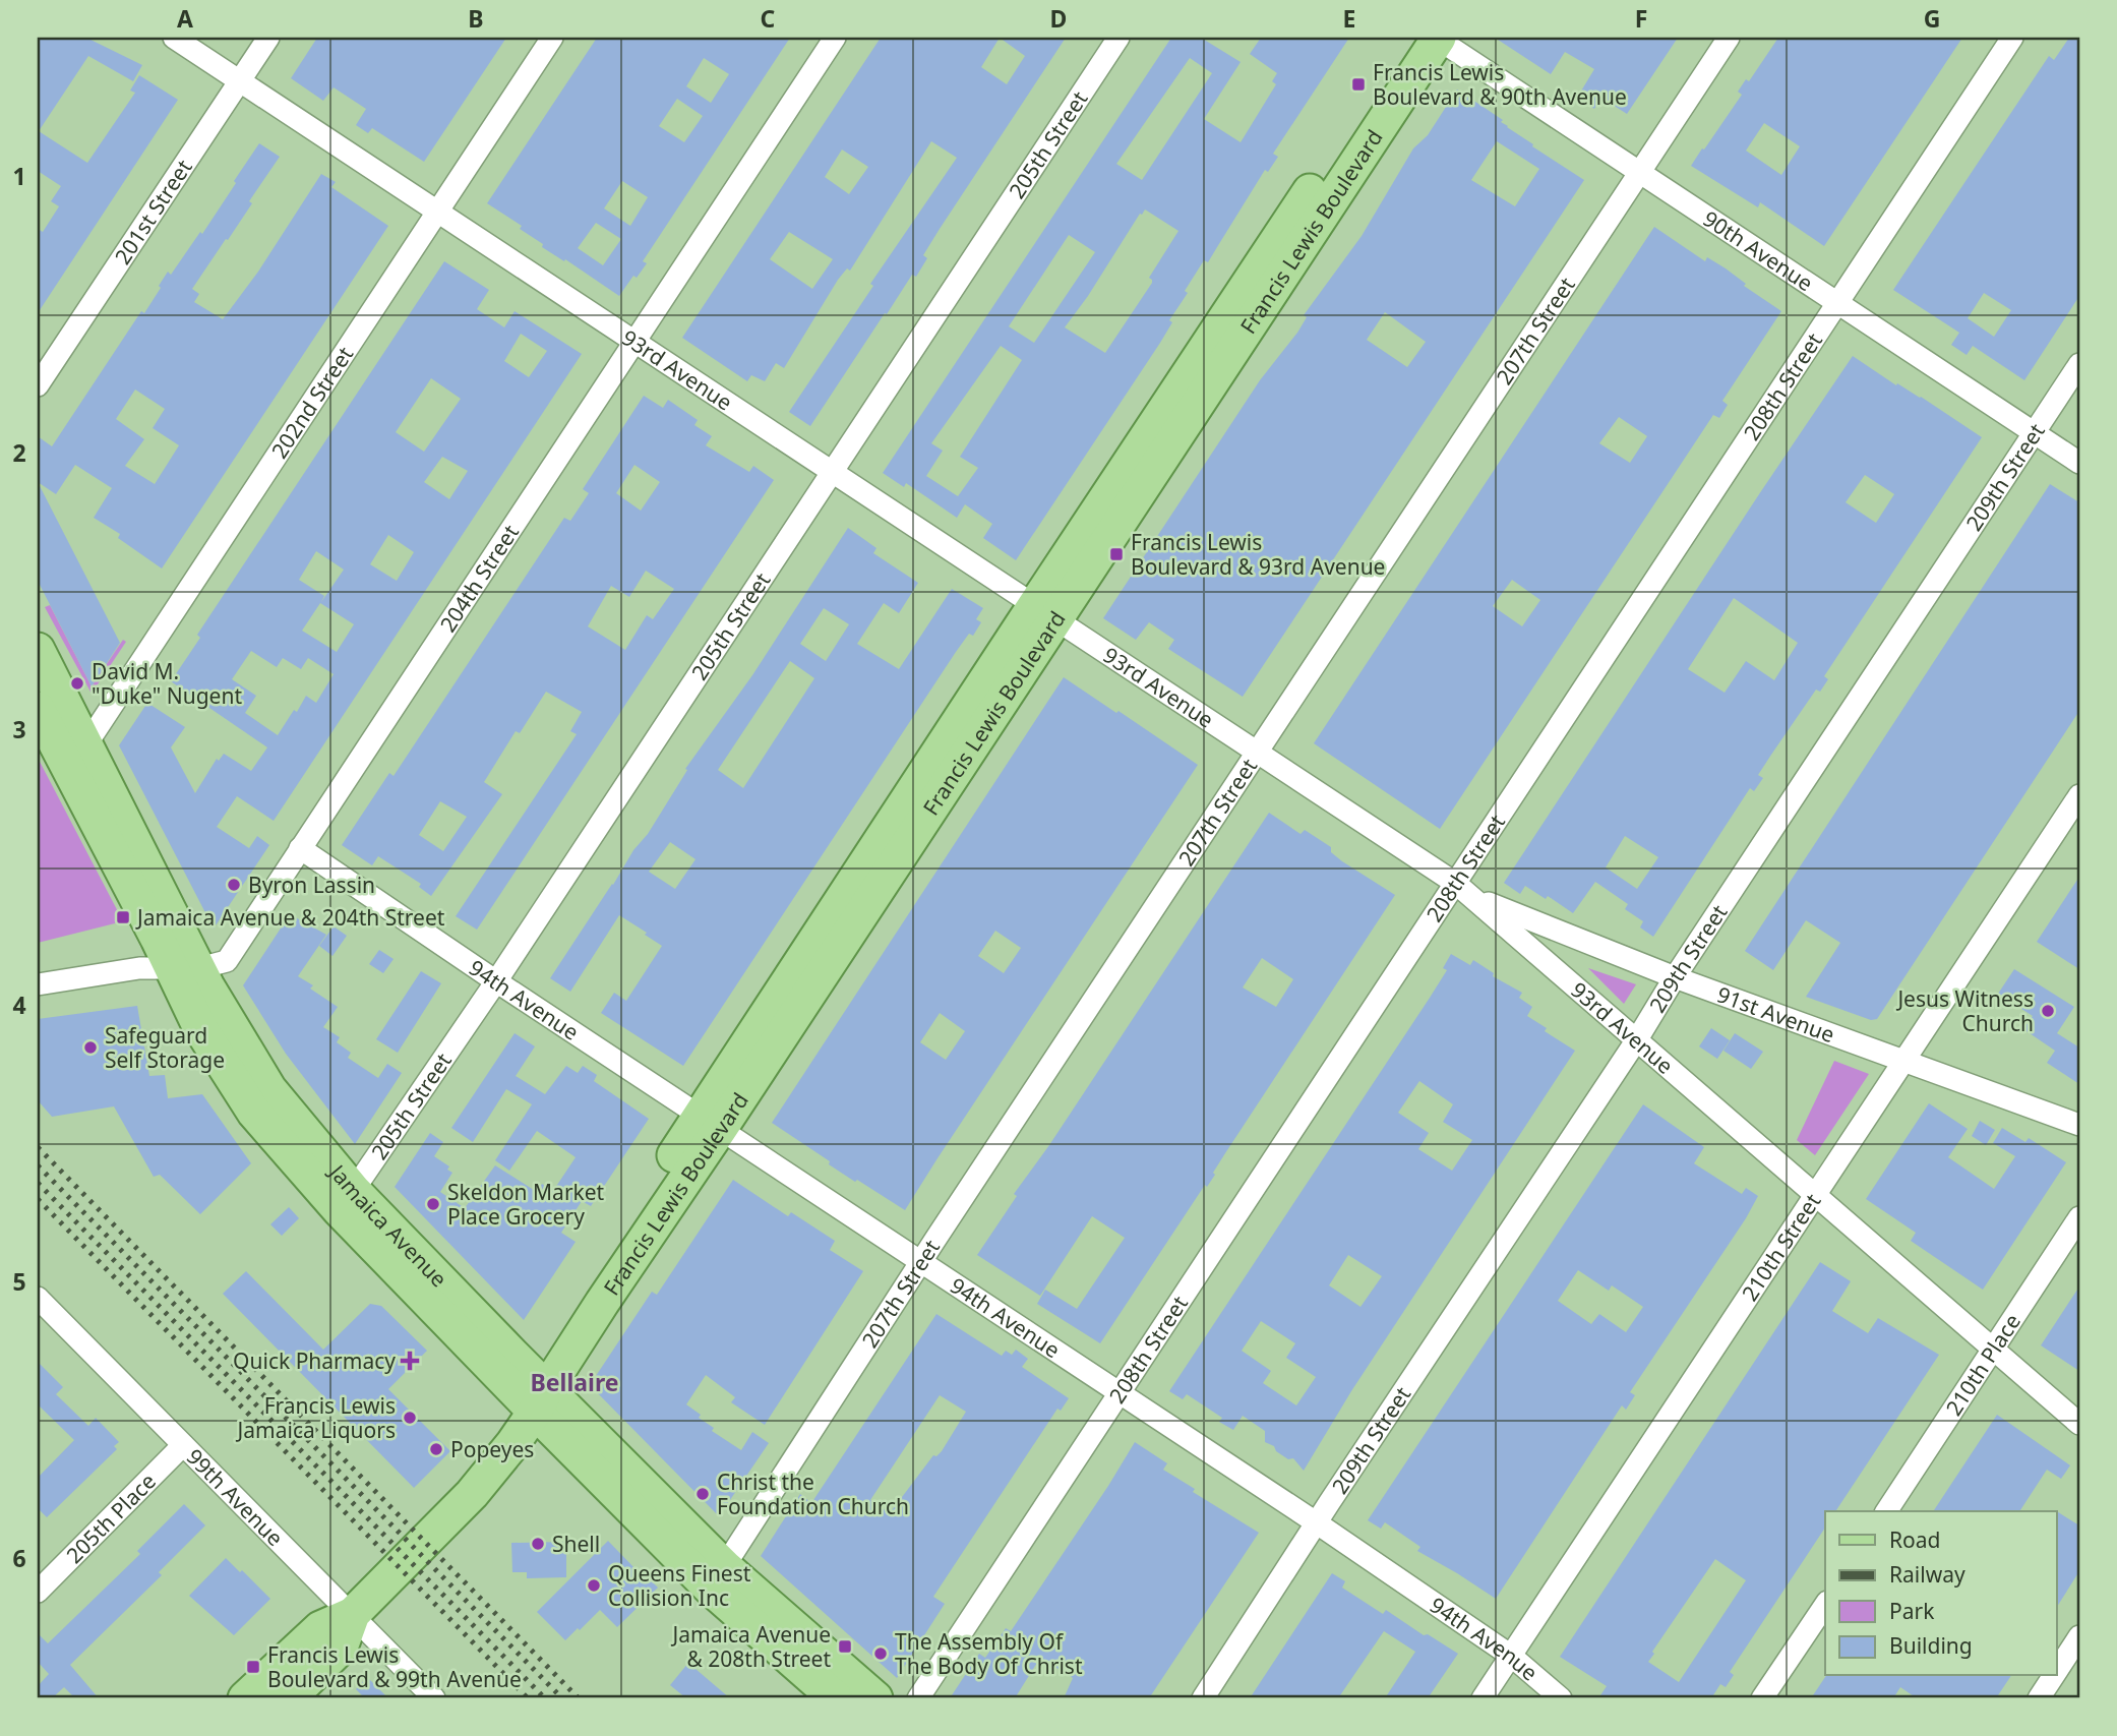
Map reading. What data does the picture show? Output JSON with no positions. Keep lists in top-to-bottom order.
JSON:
{
  "streets": {
    "main road": ["Francis Lewis Boulevard", "Jamaica Avenue"],
    "street": [
      "205th Street",
      "201st Street",
      "90th Avenue",
      "207th Street",
      "93rd Avenue",
      "208th Street",
      "202nd Street",
      "209th Street",
      "204th Street",
      "94th Avenue",
      "91st Avenue",
      "210th Street",
      "210th Place",
      "99th Avenue",
      "205th Place"
    ]
  },
  "crossings": [
    ["205th Street", "93rd Avenue"],
    ["205th Street", "94th Avenue"],
    ["205th Street", "Jamaica Avenue"],
    ["201st Street", "93rd Avenue"],
    ["Francis Lewis Boulevard", "90th Avenue"],
    ["Francis Lewis Boulevard", "93rd Avenue"],
    ["Francis Lewis Boulevard", "94th Avenue"],
    ["Francis Lewis Boulevard", "Jamaica Avenue"],
    ["Francis Lewis Boulevard", "99th Avenue"],
    ["90th Avenue", "207th Street"],
    ["90th Avenue", "208th Street"],
    ["90th Avenue", "209th Street"],
    ["207th Street", "93rd Avenue"],
    ["207th Street", "94th Avenue"],
    ["207th Street", "Jamaica Avenue"],
    ["93rd Avenue", "208th Street"],
    ["93rd Avenue", "202nd Street"],
    ["93rd Avenue", "209th Street"],
    ["93rd Avenue", "204th Street"],
    ["93rd Avenue", "91st Avenue"],
    ["93rd Avenue", "210th Street"],
    ["93rd Avenue", "210th Place"],
    ["208th Street", "94th Avenue"],
    ["202nd Street", "Jamaica Avenue"],
    ["209th Street", "94th Avenue"],
    ["209th Street", "91st Avenue"],
    ["204th Street", "94th Avenue"],
    ["204th Street", "Jamaica Avenue"],
    ["94th Avenue", "210th Street"],
    ["91st Avenue", "210th Street"],
    ["99th Avenue", "205th Place"]
  ],
  "districts": ["Bellaire"],
  "places": {
    "transit": [
      "Francis Lewis Boulevard & 90th Avenue",
      "Francis Lewis Boulevard & 93rd Avenue",
      "Jamaica Avenue & 204th Street",
      "Jamaica Avenue & 208th Street",
      "Francis Lewis Boulevard & 99th Avenue"
    ],
    "other": [
      "David M. \"Duke\" Nugent",
      "Byron Lassin",
      "Jesus Witness Church",
      "Safeguard Self Storage",
      "Skeldon Market Place Grocery",
      "Francis Lewis Jamaica Liquors",
      "Popeyes",
      "Christ the Foundation Church",
      "Shell",
      "Queens Finest Collision Inc",
      "The Assembly Of The Body Of Christ"
    ],
    "health": ["Quick Pharmacy"]
  },
  "legend": [
    "Road",
    "Railway",
    "Park",
    "Building"
  ],
  "grid": {
    "columns": [
      "A",
      "B",
      "C",
      "D",
      "E",
      "F",
      "G"
    ],
    "rows": [
      "1",
      "2",
      "3",
      "4",
      "5",
      "6"
    ]
  }
}
